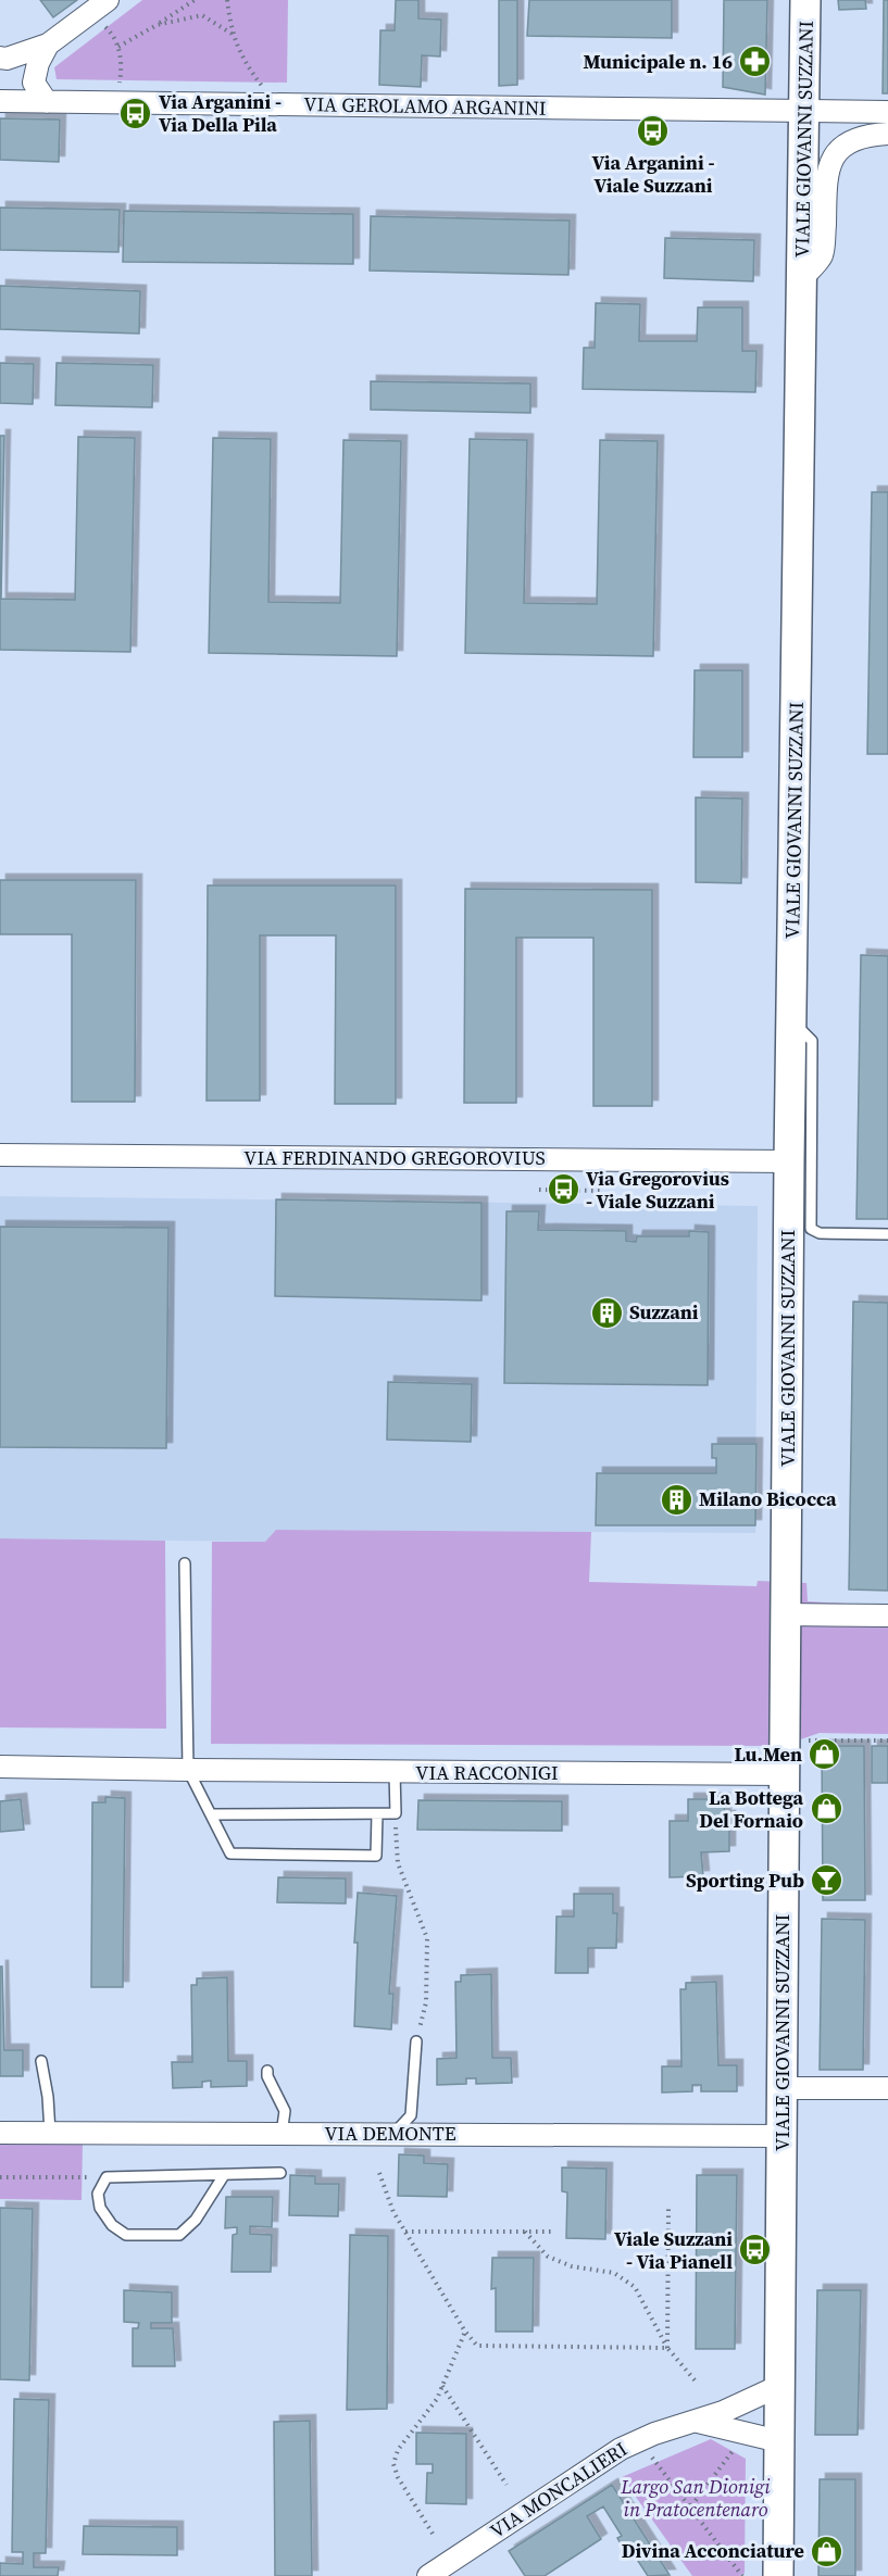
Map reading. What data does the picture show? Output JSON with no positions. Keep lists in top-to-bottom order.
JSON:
{
  "streets": {
    "street": [
      "VIA GEROLAMO ARGANINI",
      "VIALE GIOVANNI SUZZANI",
      "VIA FERDINANDO GREGOROVIUS",
      "VIA RACCONIGI",
      "VIA DEMONTE",
      "VIA MONCALIERI"
    ]
  },
  "crossings": [
    ["VIA GEROLAMO ARGANINI", "VIALE GIOVANNI SUZZANI"],
    ["VIALE GIOVANNI SUZZANI", "VIA FERDINANDO GREGOROVIUS"],
    ["VIALE GIOVANNI SUZZANI", "VIA RACCONIGI"],
    ["VIALE GIOVANNI SUZZANI", "VIA DEMONTE"],
    ["VIALE GIOVANNI SUZZANI", "VIA MONCALIERI"]
  ],
  "parks": ["Largo San Dionigi in Pratocentenaro"],
  "places": {
    "pharmacy": ["Municipale n. 16"],
    "bus stop": [
      "Via Arganini - Via Della Pila",
      "Via Arganini - Viale Suzzani",
      "Via Gregorovius - Viale Suzzani",
      "Viale Suzzani - Via Pianell"
    ],
    "building": ["Suzzani", "Milano Bicocca"],
    "shop": ["Lu.Men", "La Bottega Del Fornaio", "Divina Acconciature"],
    "bar": ["Sporting Pub"]
  }
}
